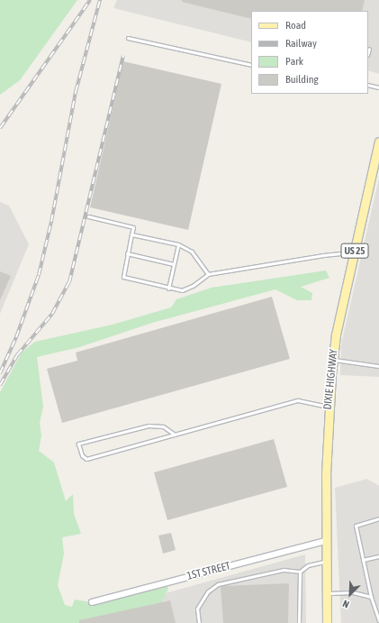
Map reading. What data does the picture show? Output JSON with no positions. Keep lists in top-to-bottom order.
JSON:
{
  "streets": {
    "main road": ["US 25", "DIXIE HIGHWAY"],
    "street": ["1ST STREET"]
  },
  "crossings": [
    ["DIXIE HIGHWAY", "1ST STREET"]
  ],
  "legend": [
    "Road",
    "Railway",
    "Park",
    "Building"
  ],
  "north": "bottom left"
}
